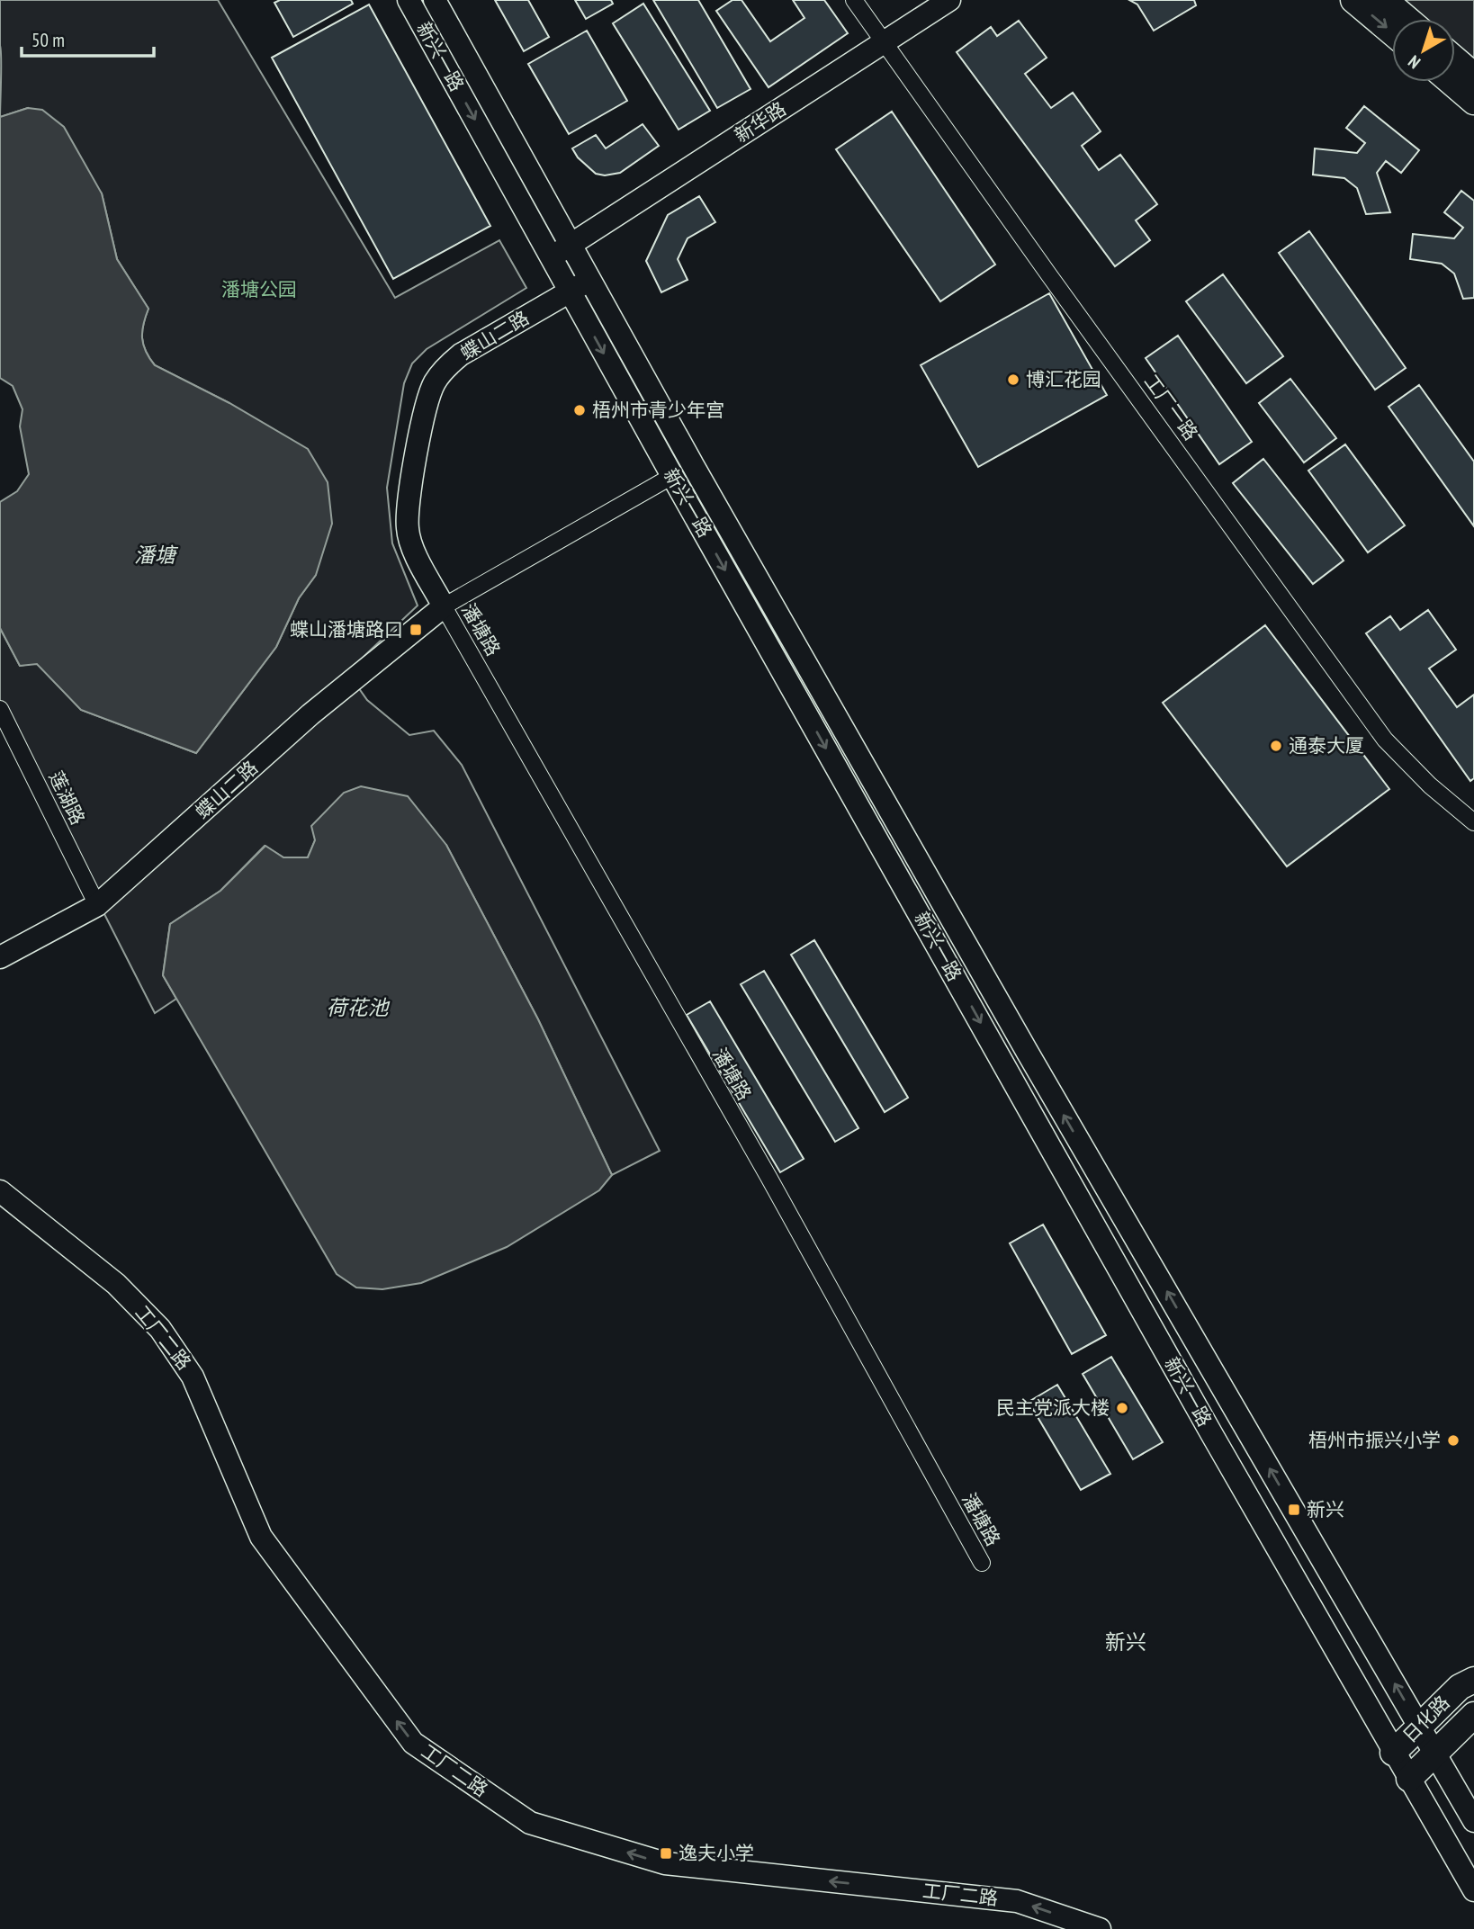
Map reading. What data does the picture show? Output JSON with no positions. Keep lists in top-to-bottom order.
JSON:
{
  "streets": {
    "main road": [
      "新兴一路",
      "新华路",
      "蝶山二路",
      "工厂二路",
      "日化路"
    ],
    "street": ["工厂一路", "潘塘路", "莲湖路"]
  },
  "crossings": [
    ["新兴一路", "新华路"],
    ["新兴一路", "蝶山二路"],
    ["新兴一路", "日化路"],
    ["新华路", "工厂一路"],
    ["蝶山二路", "潘塘路"],
    ["蝶山二路", "莲湖路"]
  ],
  "one_way": ["工厂二路"],
  "districts": ["新兴"],
  "water": ["潘塘", "荷花池"],
  "parks": ["潘塘公园"],
  "places": {
    "other": [
      "博汇花园",
      "梧州市青少年宫",
      "通泰大厦",
      "民主党派大楼",
      "梧州市振兴小学"
    ],
    "transit": ["蝶山潘塘路口", "新兴", "逸夫小学"]
  },
  "scale_bar": "50 m",
  "north": "bottom left"
}
